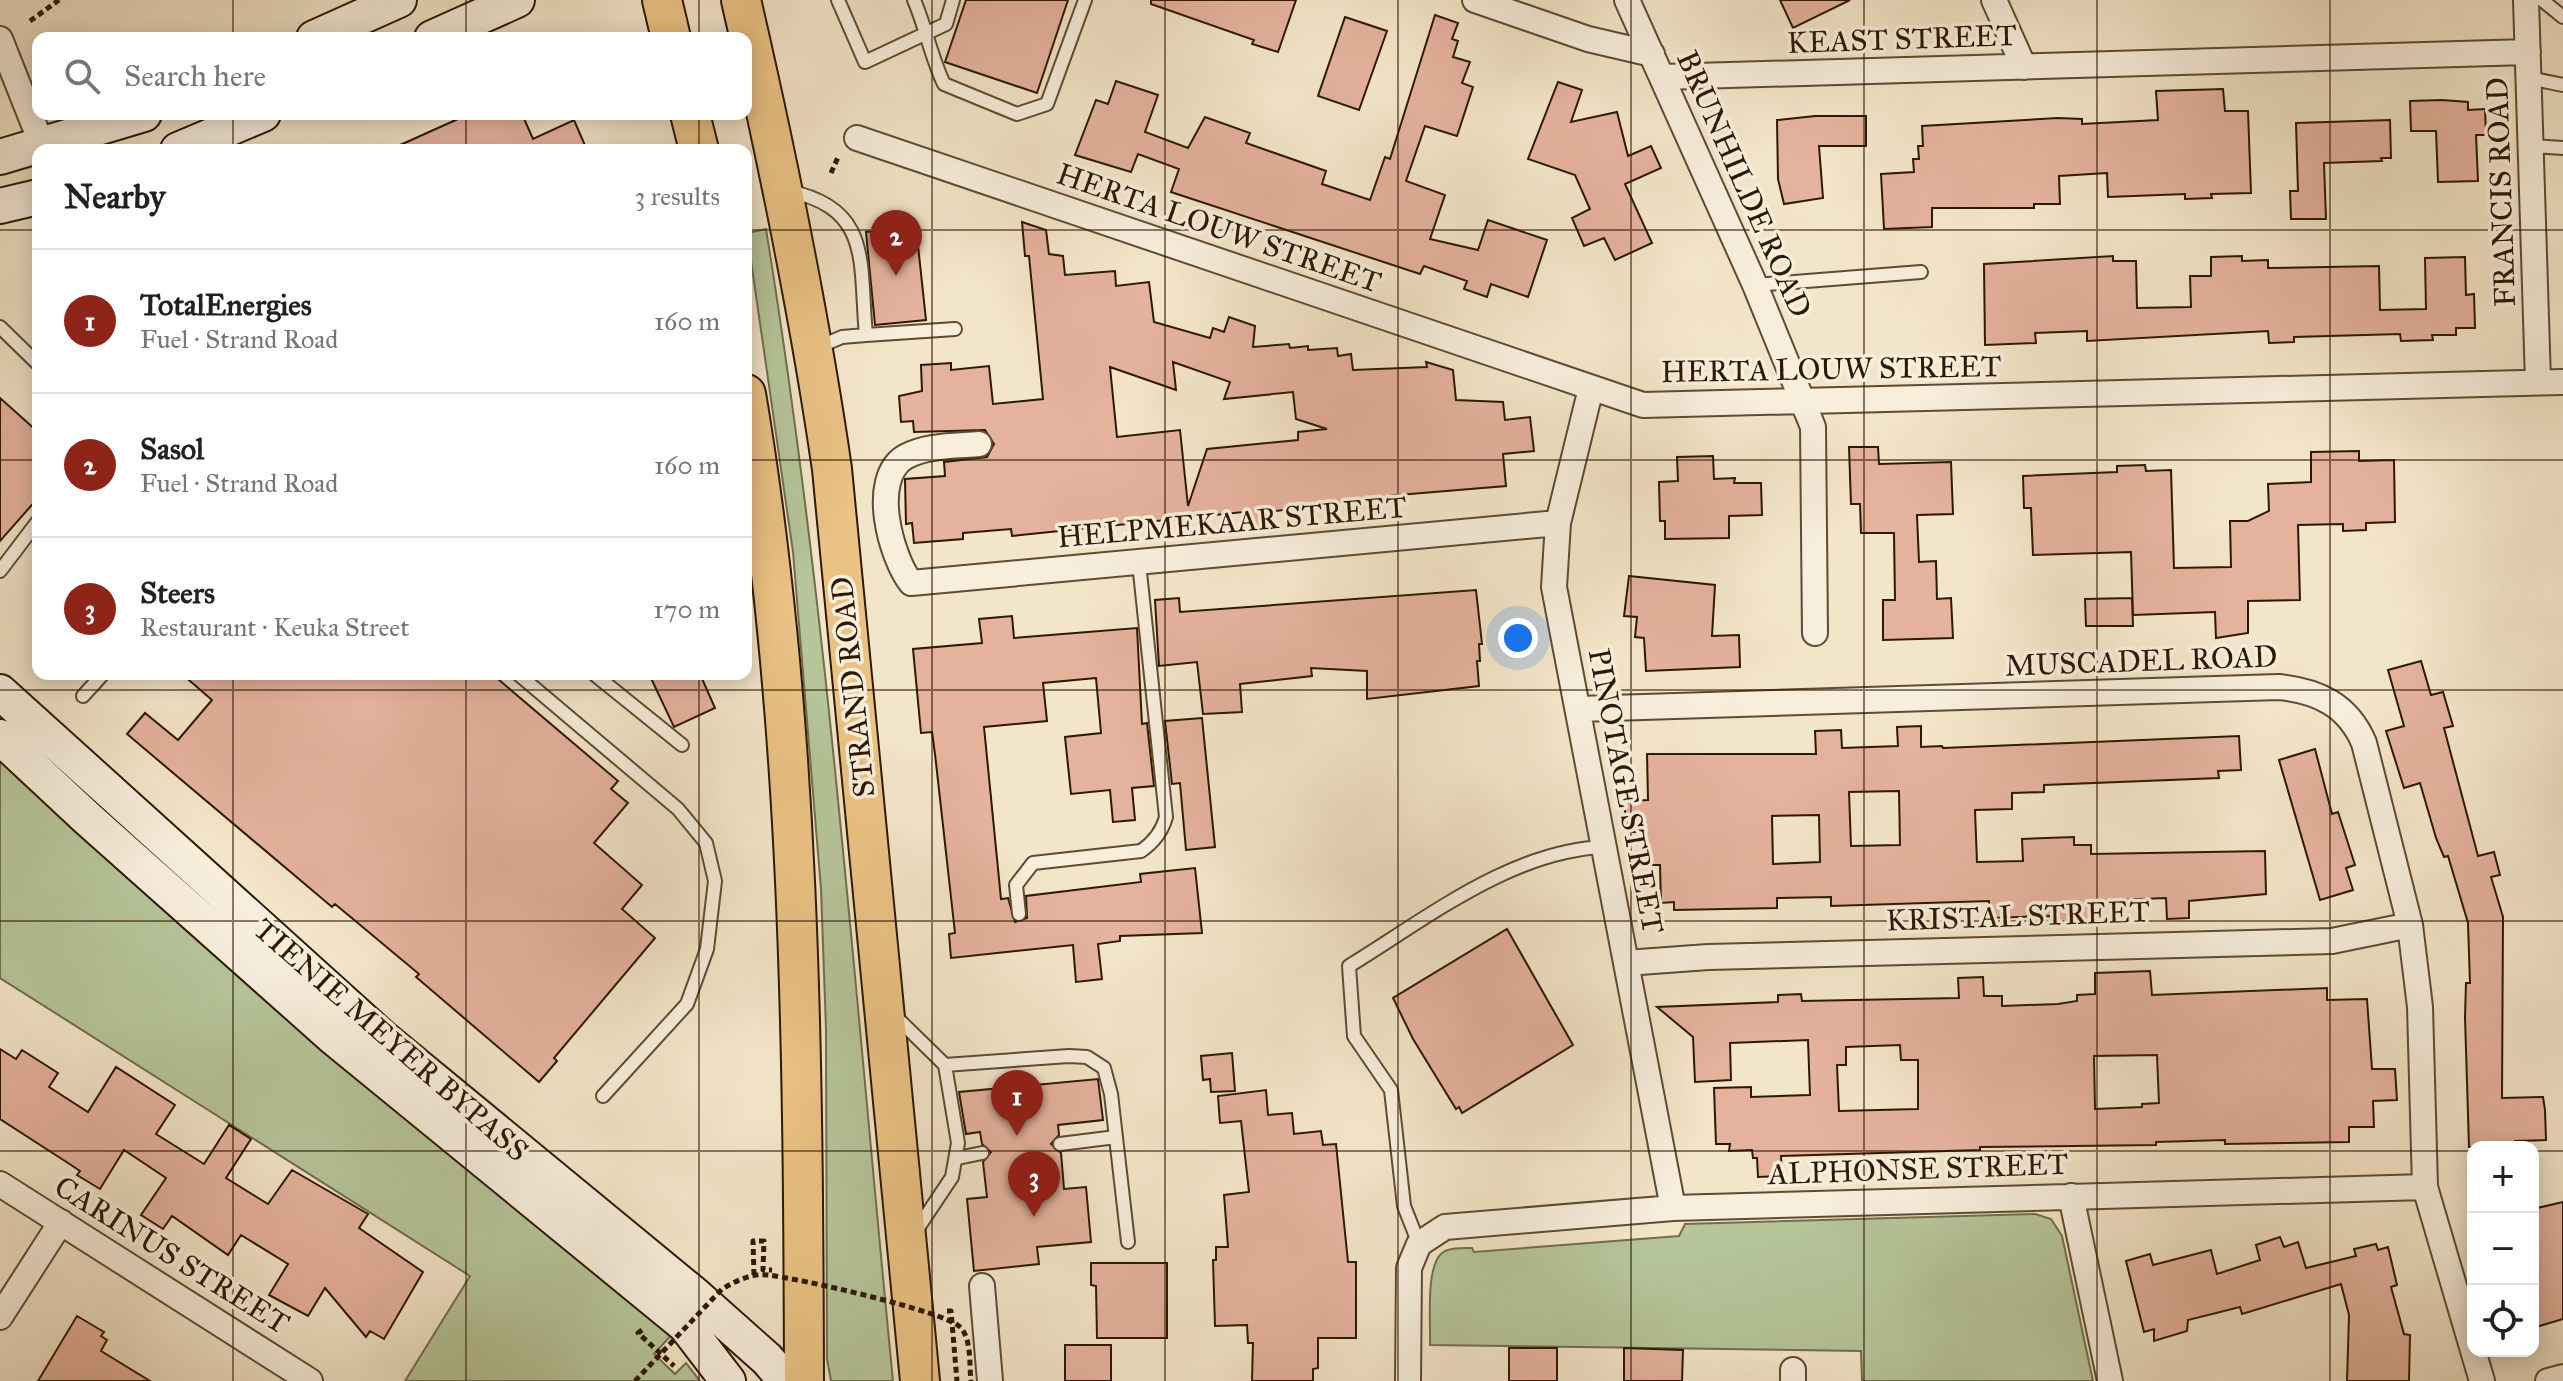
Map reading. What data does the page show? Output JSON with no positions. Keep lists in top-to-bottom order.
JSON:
{
  "streets": {
    "main road": ["STRAND ROAD"],
    "street": [
      "KEAST STREET",
      "BRUNHILDE ROAD",
      "FRANCIS ROAD",
      "HERTA LOUW STREET",
      "HELPMEKAAR STREET",
      "MUSCADEL ROAD",
      "PINOTAGE STREET",
      "KRISTAL STREET",
      "TIENIE MEYER BYPASS",
      "ALPHONSE STREET",
      "CARINUS STREET"
    ]
  },
  "crossings": [
    ["KEAST STREET", "BRUNHILDE ROAD"],
    ["KEAST STREET", "FRANCIS ROAD"],
    ["BRUNHILDE ROAD", "HERTA LOUW STREET"],
    ["FRANCIS ROAD", "HERTA LOUW STREET"],
    ["HERTA LOUW STREET", "PINOTAGE STREET"],
    ["HELPMEKAAR STREET", "PINOTAGE STREET"],
    ["MUSCADEL ROAD", "PINOTAGE STREET"],
    ["MUSCADEL ROAD", "KRISTAL STREET"],
    ["MUSCADEL ROAD", "ALPHONSE STREET"],
    ["PINOTAGE STREET", "KRISTAL STREET"],
    ["PINOTAGE STREET", "ALPHONSE STREET"]
  ],
  "page": {
    "search": "Search here",
    "heading": ["Nearby", "3 results"],
    "pins": ["2", "1", "3"],
    "list": [
      {
        "mark": "1",
        "name": "TotalEnergies",
        "note": "Fuel · Strand Road",
        "value": "160 m"
      },
      {
        "mark": "2",
        "name": "Sasol",
        "note": "Fuel · Strand Road",
        "value": "160 m"
      },
      {
        "mark": "3",
        "name": "Steers",
        "note": "Restaurant · Keuka Street",
        "value": "170 m"
      }
    ],
    "map_buttons": ["+", "−"]
  }
}
